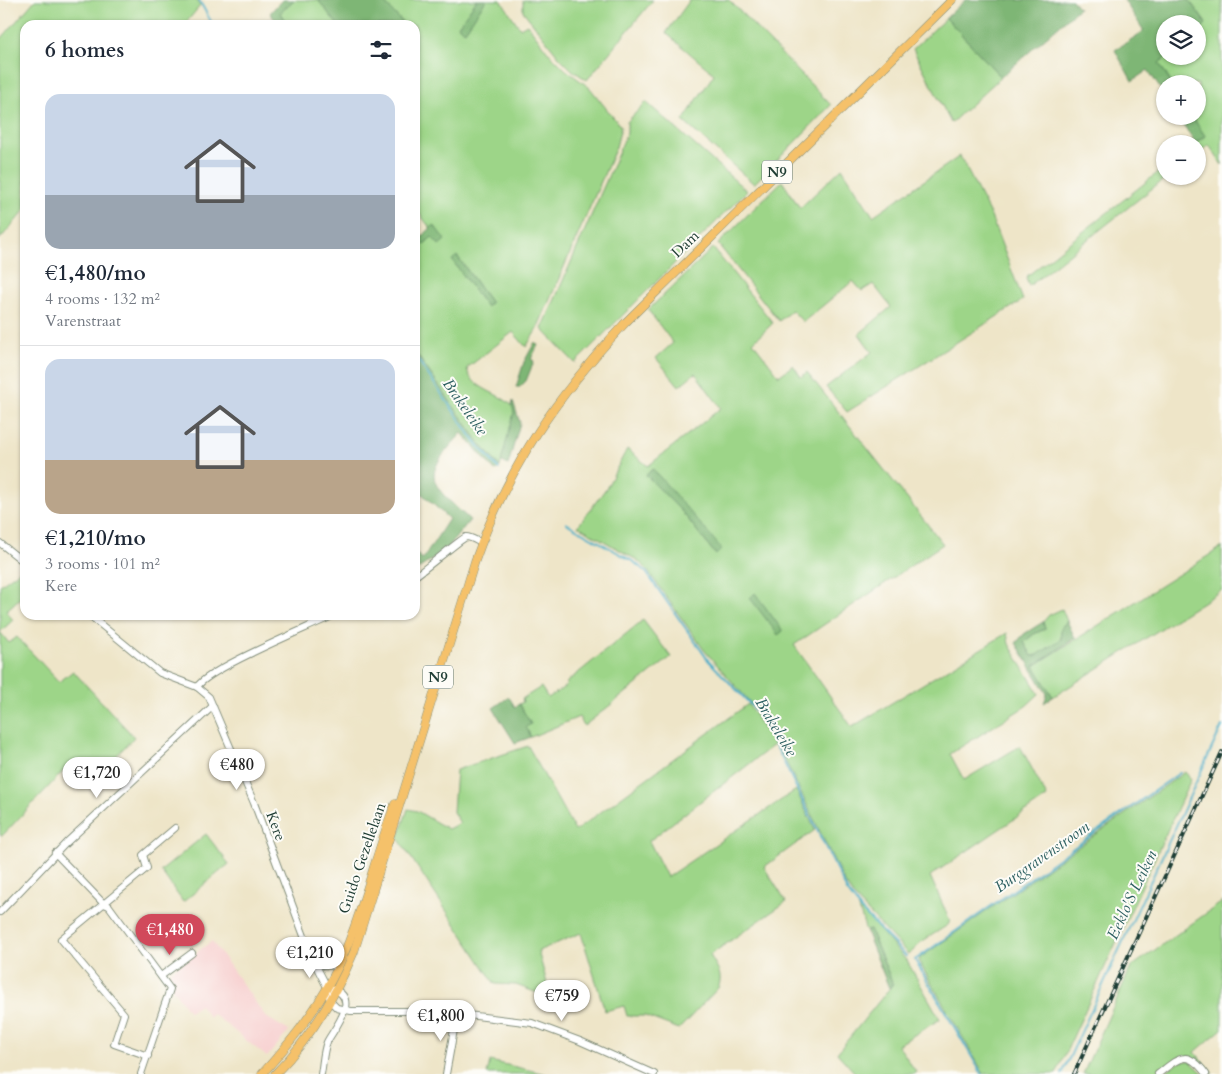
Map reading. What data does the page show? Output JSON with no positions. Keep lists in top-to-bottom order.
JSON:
{
  "streets": {
    "main road": ["N9", "Dam", "Guido Gezellelaan"],
    "street": ["Kere"]
  },
  "crossings": [
    ["N9", "Kere"],
    ["N9", "Guido Gezellelaan"],
    ["Dam", "Guido Gezellelaan"],
    ["Kere", "Guido Gezellelaan"]
  ],
  "water": ["Brakeleike", "Burggravenstroom", "Eeklo'S Leiken"],
  "page": {
    "map_buttons": ["+", "−"],
    "heading": "6 homes",
    "list": [
      {
        "name": "€1,480/mo",
        "note": "4 rooms · 132 m² · Varenstraat"
      },
      {
        "name": "€1,210/mo",
        "note": "3 rooms · 101 m² · Kere"
      }
    ],
    "price": [
      "€480",
      "€1,720",
      "€1,480",
      "€1,210",
      "€759",
      "€1,800"
    ]
  }
}
